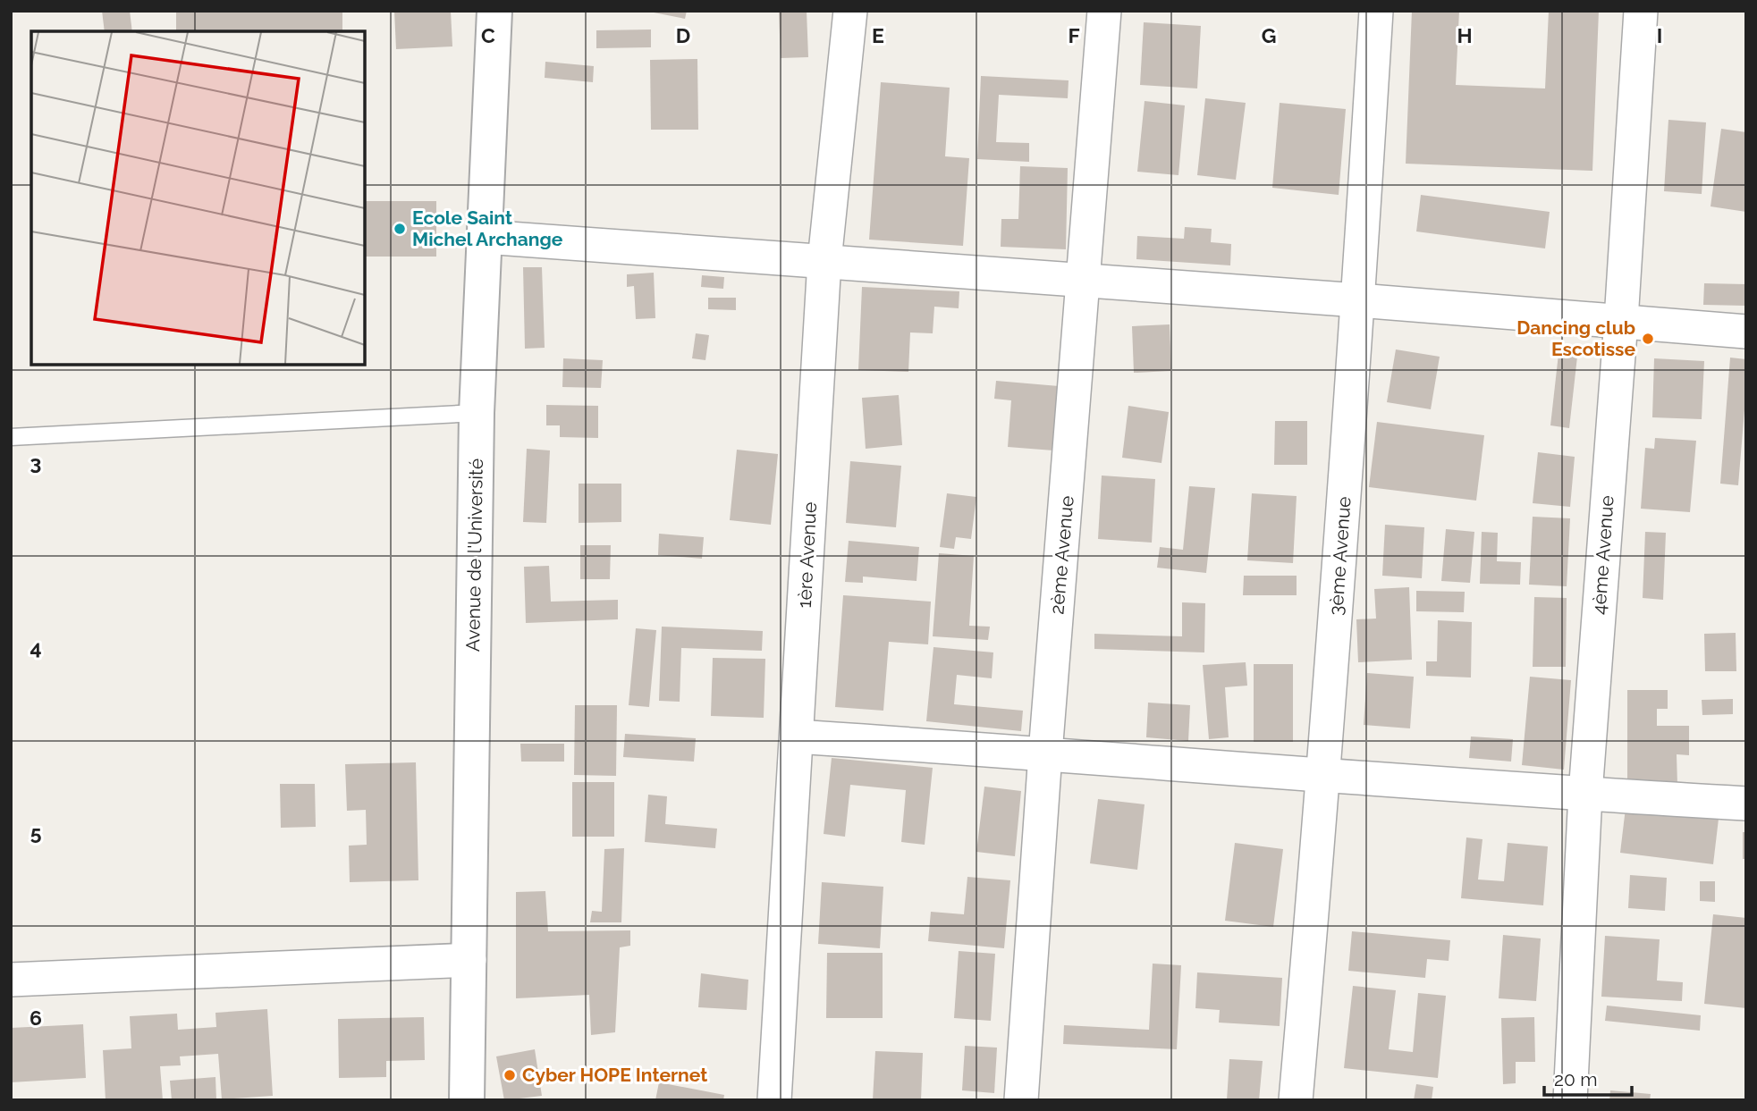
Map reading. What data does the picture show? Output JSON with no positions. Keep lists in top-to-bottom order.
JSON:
{
  "streets": {
    "street": [
      "Avenue de l'Université",
      "1ère Avenue",
      "2ème Avenue",
      "4ème Avenue",
      "3ème Avenue"
    ]
  },
  "places": ["Ecole Saint Michel Archange", "Dancing club Escotisse", "Cyber HOPE Internet"],
  "scale_bar": "20 m",
  "grid": {
    "columns": [
      "C",
      "D",
      "E",
      "F",
      "G",
      "H",
      "I"
    ],
    "rows": [
      "3",
      "4",
      "5",
      "6"
    ]
  }
}
